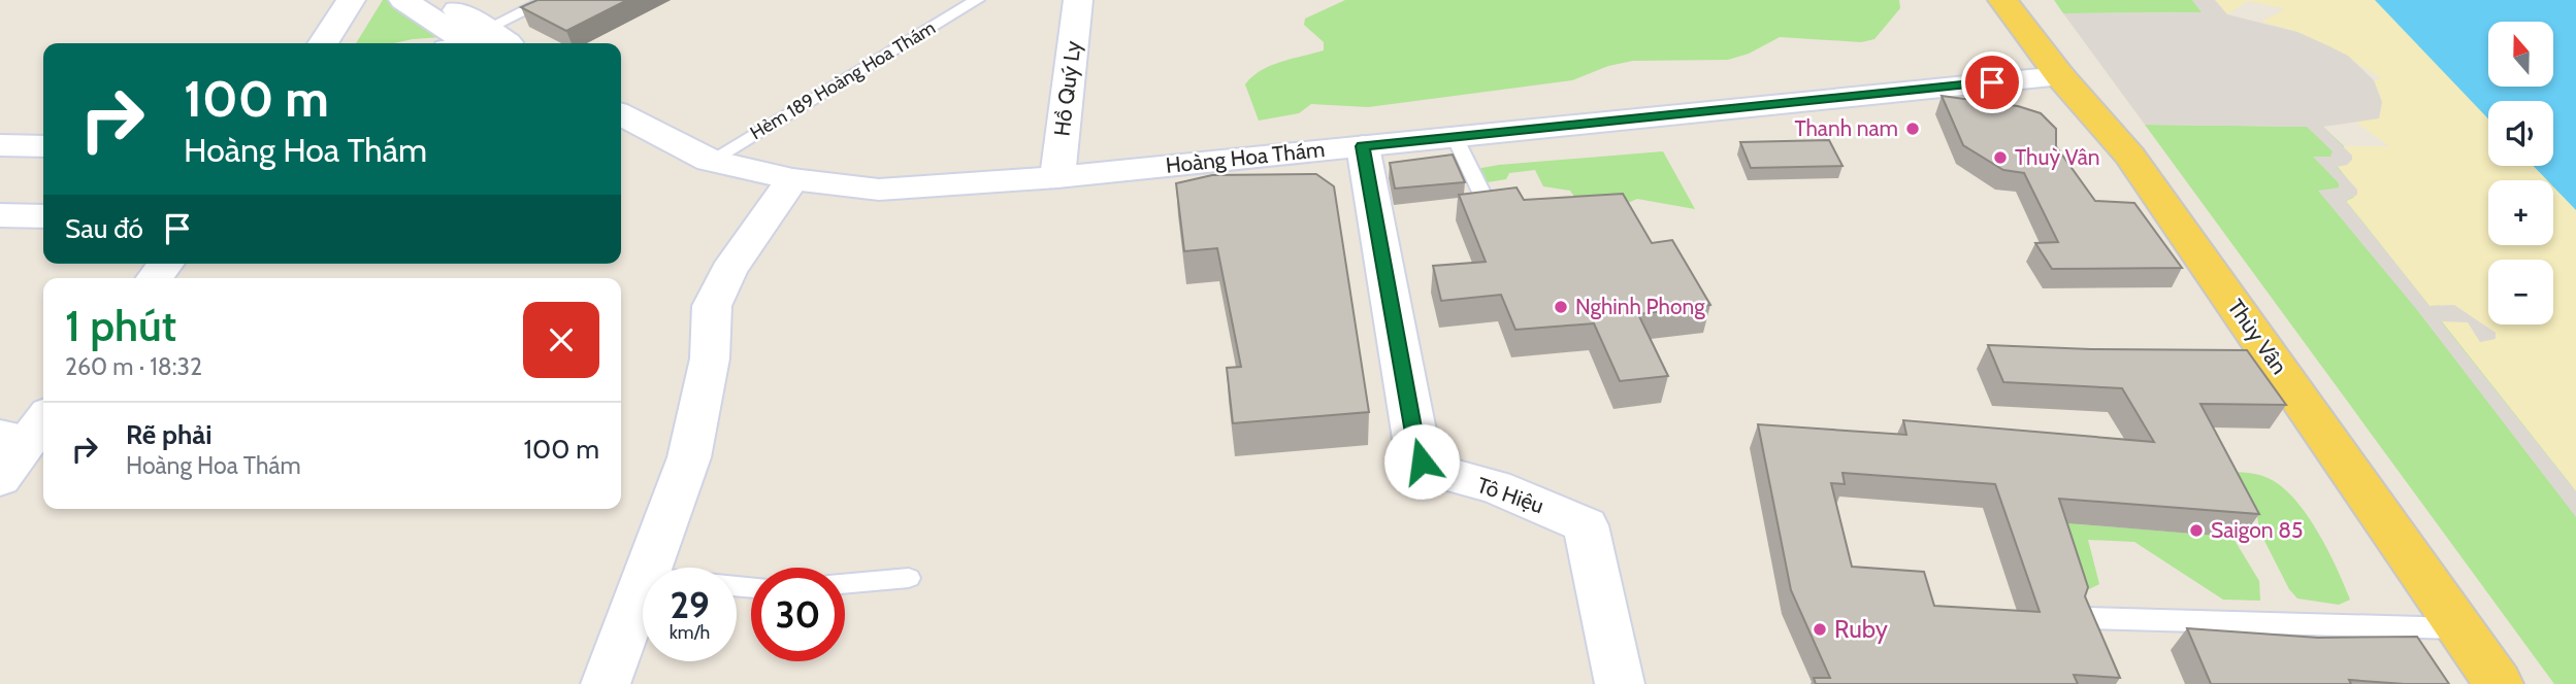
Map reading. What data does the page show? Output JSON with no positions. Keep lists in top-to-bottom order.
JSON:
{
  "streets": {
    "main road": ["Thùy Vân"],
    "street": ["Hồ Quý Ly", "Hoàng Hoa Thám", "Tô Hiệu"],
    "lane": ["Hẻm 189 Hoàng Hoa Thám"]
  },
  "crossings": [
    ["Hẻm 189 Hoàng Hoa Thám", "Hoàng Hoa Thám"],
    ["Hồ Quý Ly", "Hoàng Hoa Thám"],
    ["Hoàng Hoa Thám", "Thùy Vân"],
    ["Hoàng Hoa Thám", "Tô Hiệu"]
  ],
  "places": [
    "Thanh nam",
    "Thuỳ Vân",
    "Nghinh Phong",
    "Saigon 85",
    "Ruby"
  ],
  "north": "top",
  "page": {
    "map_buttons": ["+", "−"],
    "turn": ["100 m", "Hoàng Hoa Thám"],
    "then": "Sau đó",
    "heading": ["1 phút", "260 m · 18:32"],
    "list": [
      {
        "name": "Rẽ phải",
        "note": "Hoàng Hoa Thám",
        "value": "100 m"
      }
    ],
    "speed": "29 km/h",
    "limit": "30"
  }
}
